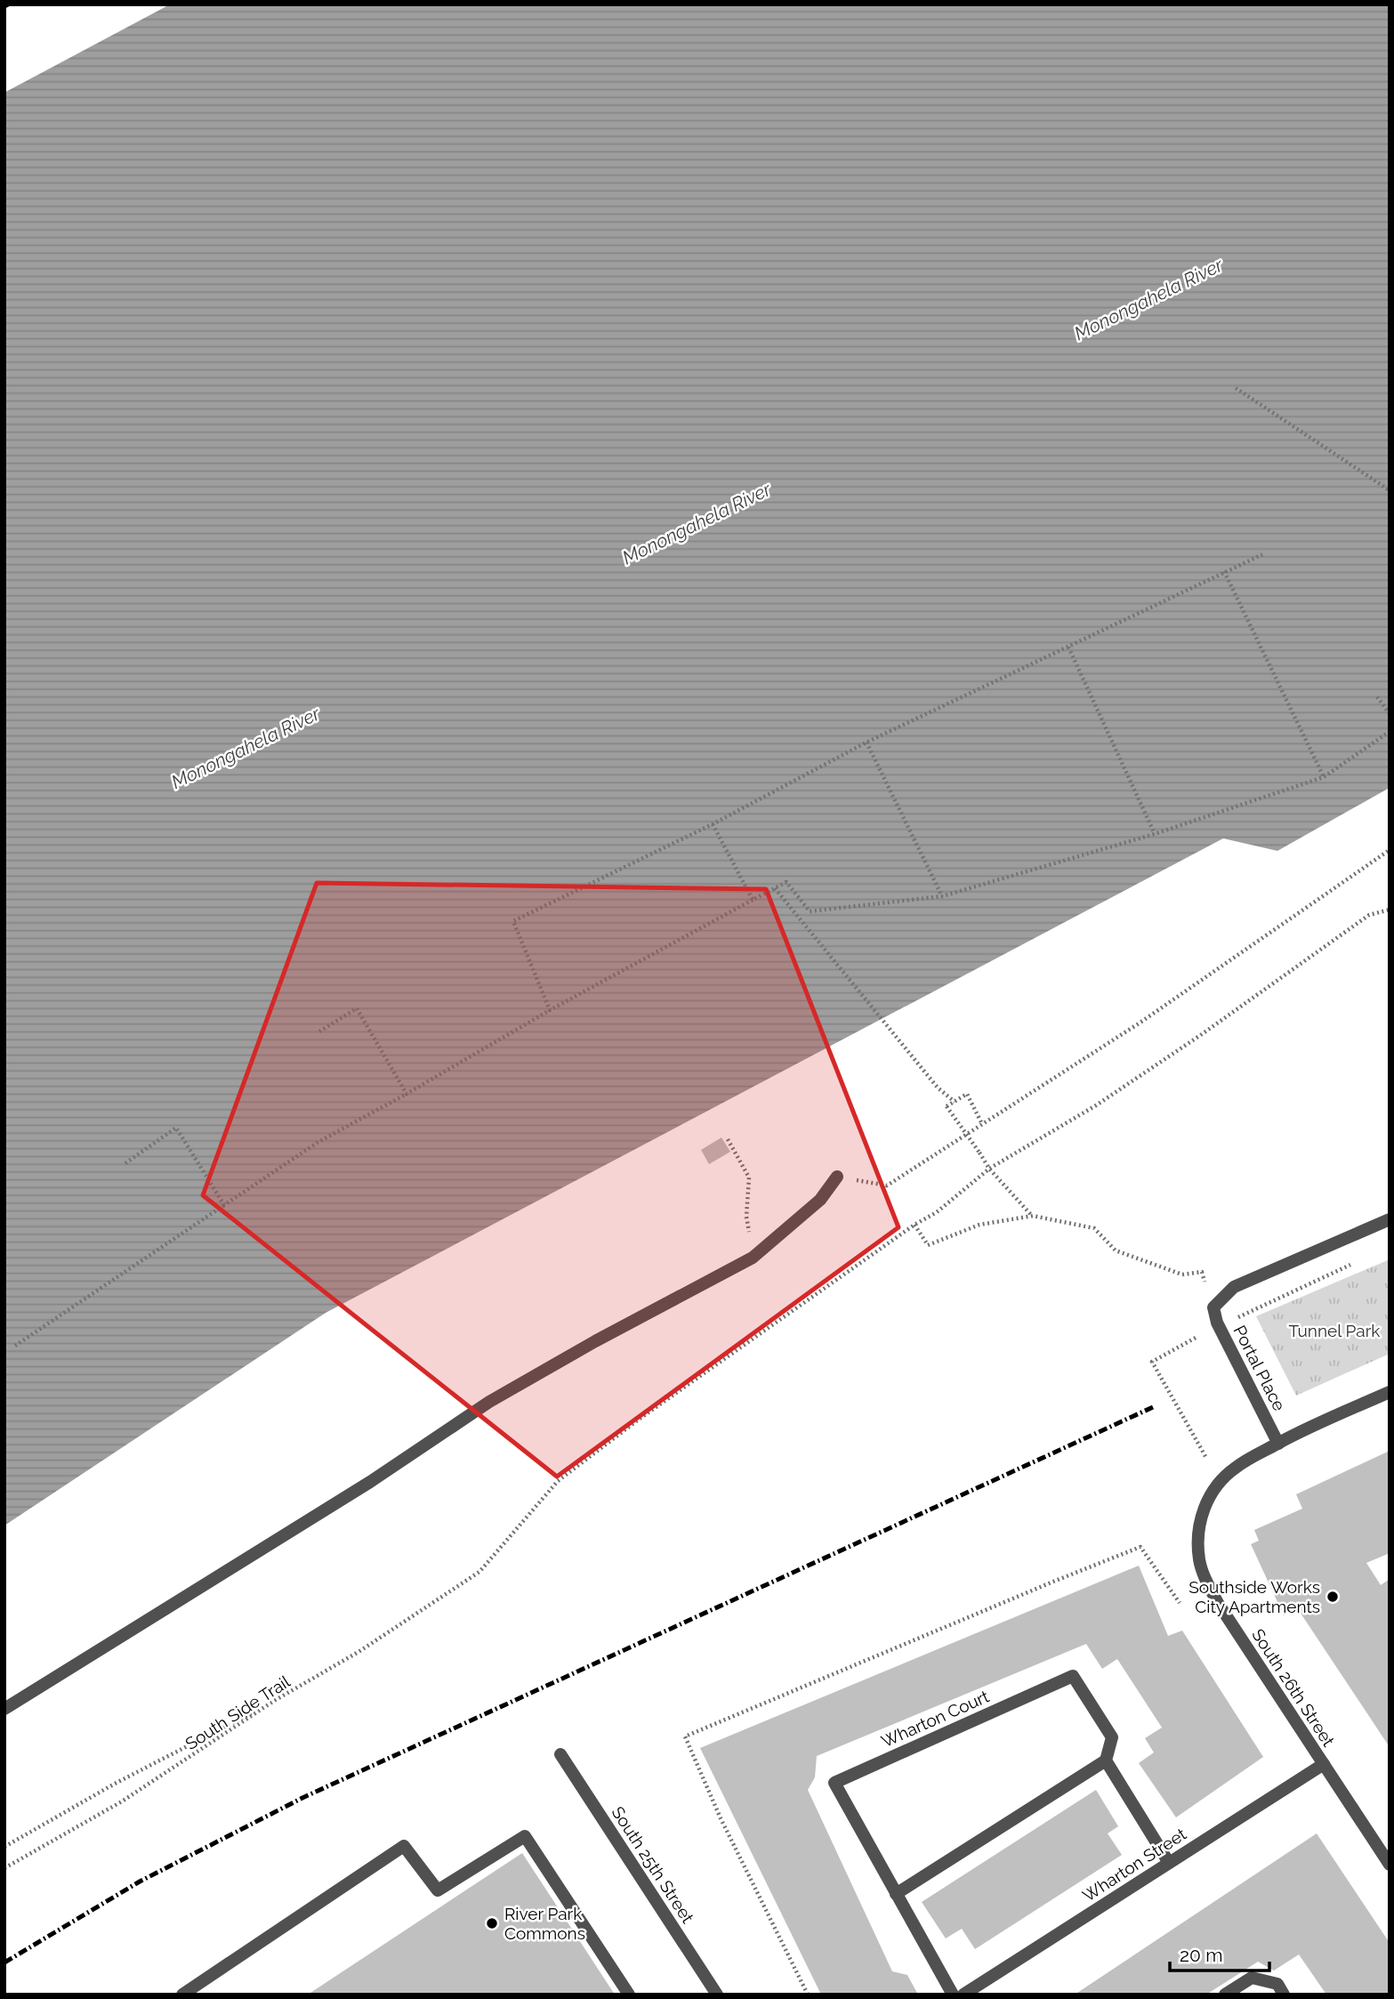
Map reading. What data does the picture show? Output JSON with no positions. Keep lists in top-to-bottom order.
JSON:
{
  "streets": {
    "street": [
      "Portal Place",
      "South 26th Street",
      "Wharton Court",
      "South 25th Street",
      "Wharton Street"
    ],
    "path": ["South Side Trail"]
  },
  "crossings": [
    ["Portal Place", "South 26th Street"],
    ["South 26th Street", "Wharton Street"]
  ],
  "water": ["Monongahela River"],
  "parks": ["Tunnel Park"],
  "places": ["Southside Works City Apartments", "River Park Commons"],
  "scale_bar": "20 m"
}
